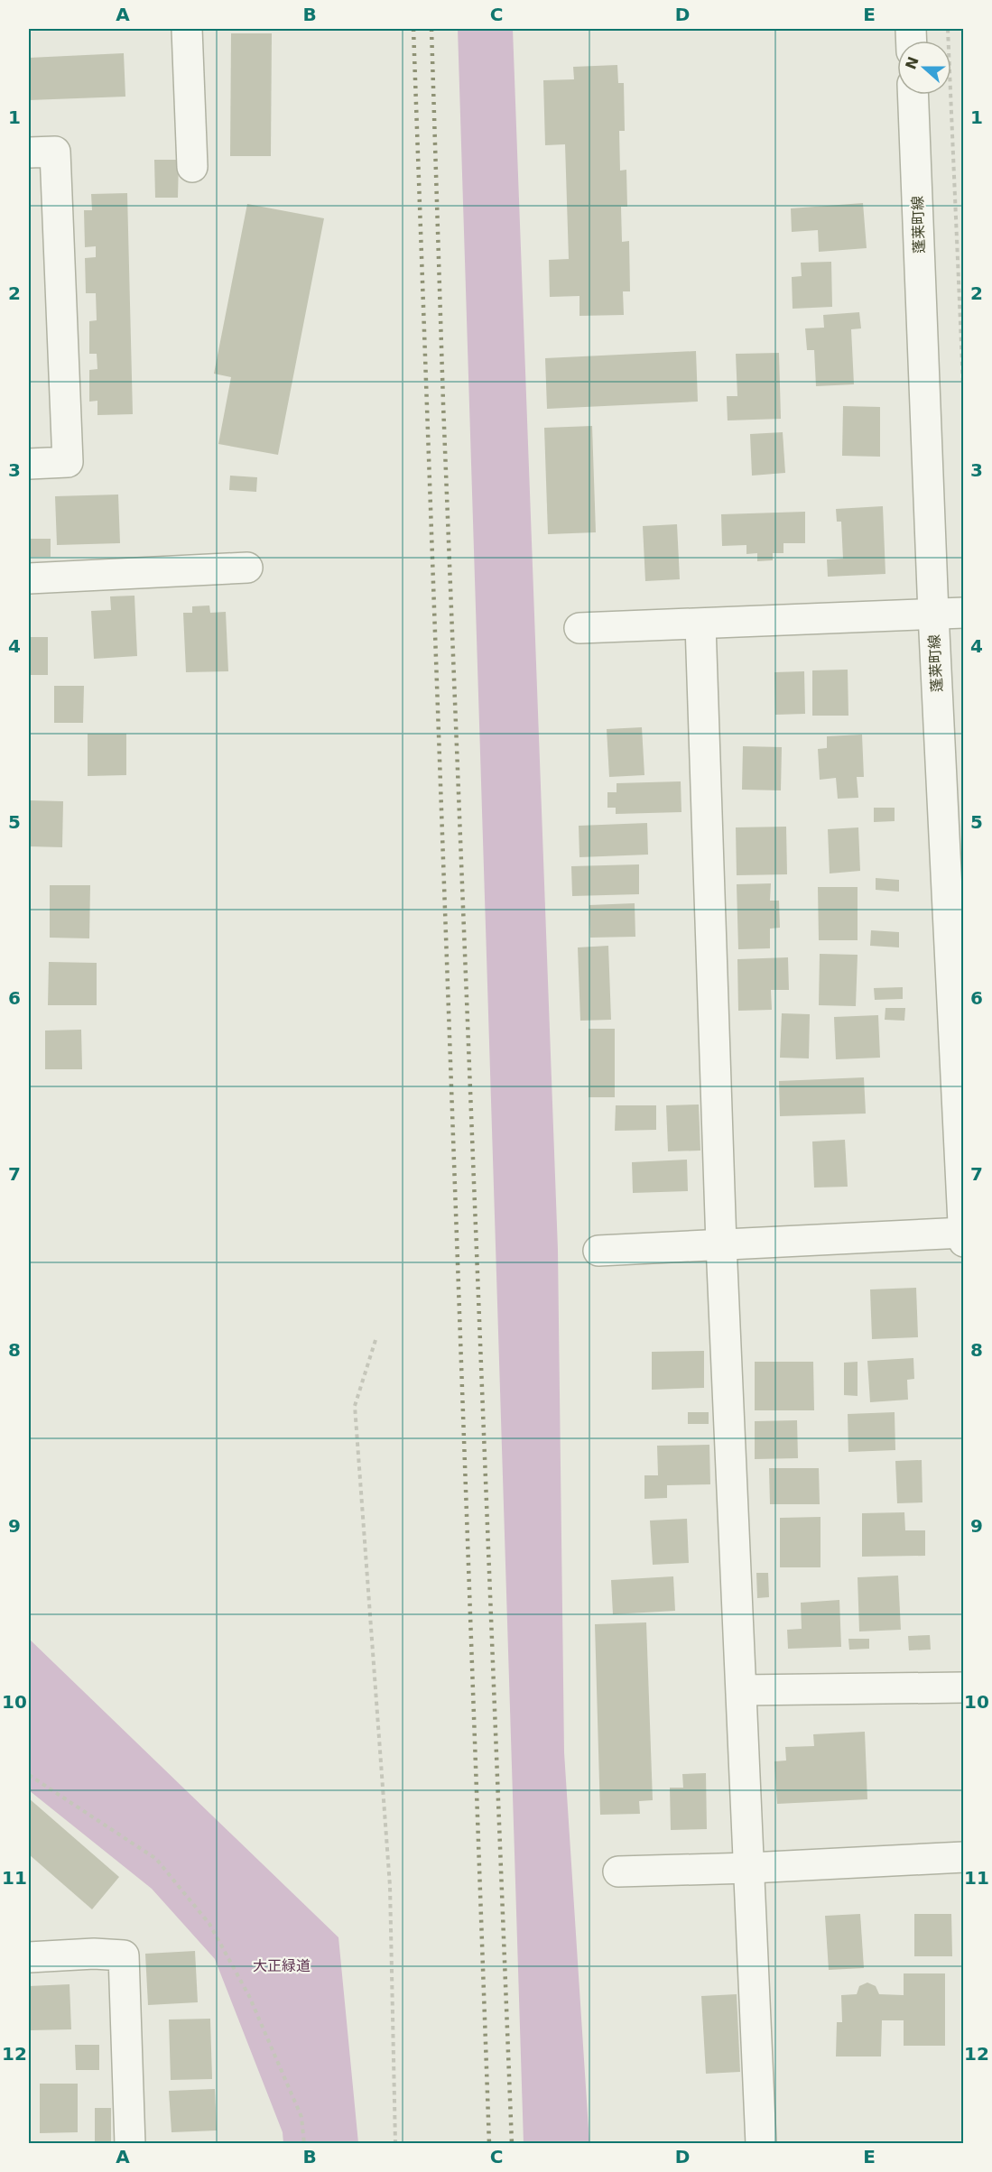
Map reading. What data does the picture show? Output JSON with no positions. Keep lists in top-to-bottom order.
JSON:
{
  "streets": {
    "street": ["蓬莱町線"]
  },
  "parks": ["大正緑道"],
  "north": "left",
  "grid": {
    "columns": [
      "A",
      "B",
      "C",
      "D",
      "E"
    ],
    "rows": [
      "1",
      "2",
      "3",
      "4",
      "5",
      "6",
      "7",
      "8",
      "9",
      "10",
      "11",
      "12"
    ]
  }
}
